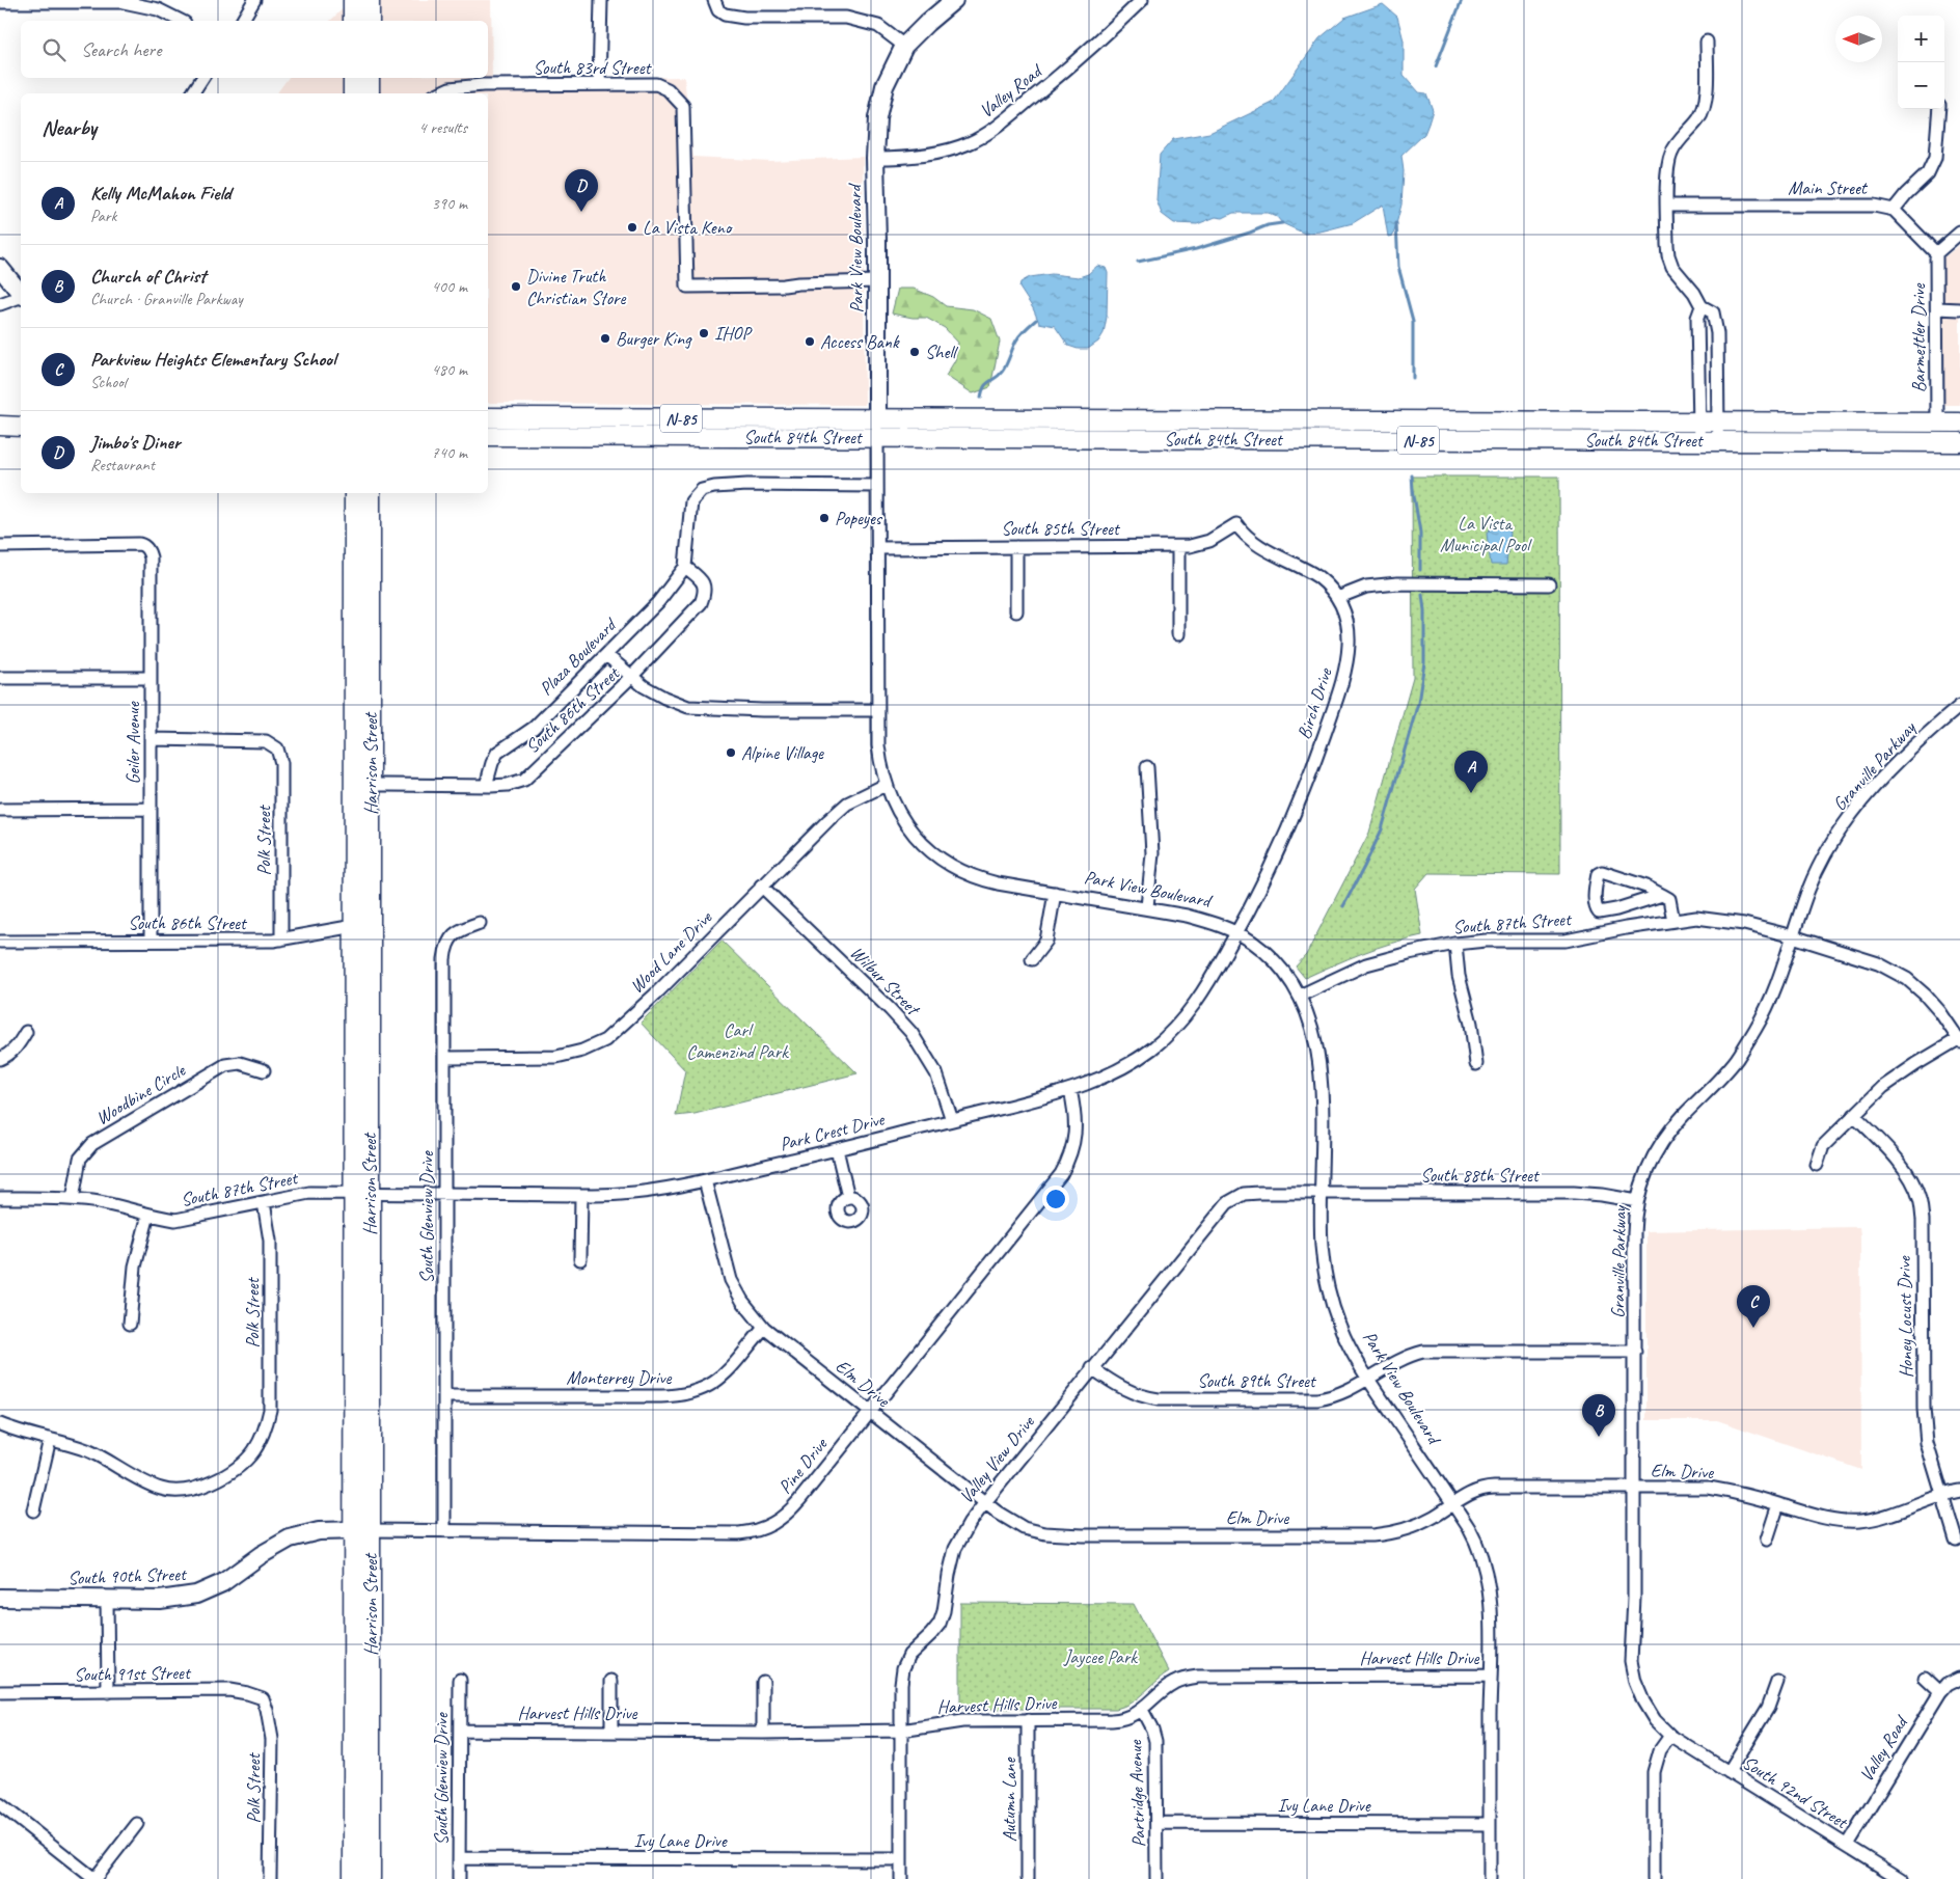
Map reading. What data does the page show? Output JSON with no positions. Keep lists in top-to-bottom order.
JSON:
{
  "streets": {
    "main road": ["N-85", "South 84th Street", "Harrison Street"],
    "street": [
      "South 83rd Street",
      "Valley Road",
      "Main Street",
      "Park View Boulevard",
      "Barmettler Drive",
      "South 85th Street",
      "Plaza Boulevard",
      "Birch Drive",
      "South 86th Street",
      "Geiler Avenue",
      "Granville Parkway",
      "Polk Street",
      "South 87th Street",
      "Wood Lane Drive",
      "Wilbur Street",
      "Woodbine Circle",
      "Park Crest Drive",
      "South 88th Street",
      "South Glenview Drive",
      "Honey Locust Drive",
      "Monterrey Drive",
      "South 89th Street",
      "Elm Drive",
      "Valley View Drive",
      "Pine Drive",
      "South 90th Street",
      "Harvest Hills Drive",
      "South 91st Street",
      "South 92nd Street",
      "Partridge Avenue",
      "Autumn Lane",
      "Ivy Lane Drive"
    ]
  },
  "crossings": [
    ["South 83rd Street", "Park View Boulevard"],
    ["Valley Road", "Park View Boulevard"],
    ["Valley Road", "South 92nd Street"],
    ["Park View Boulevard", "South 84th Street"],
    ["Park View Boulevard", "South 85th Street"],
    ["Park View Boulevard", "Birch Drive"],
    ["Park View Boulevard", "South 86th Street"],
    ["Park View Boulevard", "South 87th Street"],
    ["Park View Boulevard", "Wood Lane Drive"],
    ["Park View Boulevard", "Park Crest Drive"],
    ["Park View Boulevard", "South 88th Street"],
    ["Park View Boulevard", "South 89th Street"],
    ["Park View Boulevard", "Elm Drive"],
    ["Park View Boulevard", "Valley View Drive"],
    ["Park View Boulevard", "Harvest Hills Drive"],
    ["Park View Boulevard", "Ivy Lane Drive"],
    ["Barmettler Drive", "South 84th Street"],
    ["South 85th Street", "Birch Drive"],
    ["Plaza Boulevard", "South 86th Street"],
    ["Birch Drive", "Park Crest Drive"],
    ["South 86th Street", "Geiler Avenue"],
    ["South 86th Street", "Harrison Street"],
    ["South 86th Street", "Polk Street"],
    ["Geiler Avenue", "Polk Street"],
    ["Harrison Street", "South 87th Street"],
    ["Harrison Street", "Park Crest Drive"],
    ["Harrison Street", "Pine Drive"],
    ["Harrison Street", "South 90th Street"],
    ["Granville Parkway", "South 87th Street"],
    ["Granville Parkway", "South 88th Street"],
    ["Granville Parkway", "South 89th Street"],
    ["Granville Parkway", "Elm Drive"],
    ["Granville Parkway", "South 92nd Street"],
    ["Polk Street", "South 87th Street"],
    ["Polk Street", "South 91st Street"],
    ["South 87th Street", "Woodbine Circle"],
    ["South 87th Street", "Park Crest Drive"],
    ["Wood Lane Drive", "Wilbur Street"],
    ["Wood Lane Drive", "South Glenview Drive"],
    ["Wilbur Street", "Park Crest Drive"],
    ["Park Crest Drive", "South Glenview Drive"],
    ["Park Crest Drive", "Elm Drive"],
    ["Park Crest Drive", "Pine Drive"],
    ["South 88th Street", "Valley View Drive"],
    ["South Glenview Drive", "Monterrey Drive"],
    ["South Glenview Drive", "Pine Drive"],
    ["South Glenview Drive", "Harvest Hills Drive"],
    ["South Glenview Drive", "Ivy Lane Drive"],
    ["Honey Locust Drive", "Elm Drive"],
    ["Monterrey Drive", "Elm Drive"],
    ["South 89th Street", "Valley View Drive"],
    ["Elm Drive", "Valley View Drive"],
    ["Elm Drive", "Pine Drive"],
    ["Valley View Drive", "Harvest Hills Drive"],
    ["Valley View Drive", "Ivy Lane Drive"],
    ["Pine Drive", "South 90th Street"],
    ["Harvest Hills Drive", "Partridge Avenue"],
    ["Harvest Hills Drive", "Autumn Lane"],
    ["Partridge Avenue", "Ivy Lane Drive"]
  ],
  "parks": ["La Vista Municipal Pool", "Carl Camenzind Park", "Jaycee Park"],
  "places": [
    "La Vista Keno",
    "Divine Truth Christian Store",
    "IHOP",
    "Burger King",
    "Access Bank",
    "Shell",
    "Popeyes",
    "Alpine Village"
  ],
  "north": "left",
  "page": {
    "map_buttons": ["+", "−"],
    "search": "Search here",
    "heading": ["Nearby", "4 results"],
    "list": [
      {
        "mark": "A",
        "name": "Kelly McMahon Field",
        "note": "Park",
        "value": "390 m"
      },
      {
        "mark": "B",
        "name": "Church of Christ",
        "note": "Church · Granville Parkway",
        "value": "400 m"
      },
      {
        "mark": "C",
        "name": "Parkview Heights Elementary School",
        "note": "School",
        "value": "480 m"
      },
      {
        "mark": "D",
        "name": "Jimbo's Diner",
        "note": "Restaurant",
        "value": "740 m"
      }
    ],
    "pins": [
      "D",
      "A",
      "C",
      "B"
    ]
  }
}
